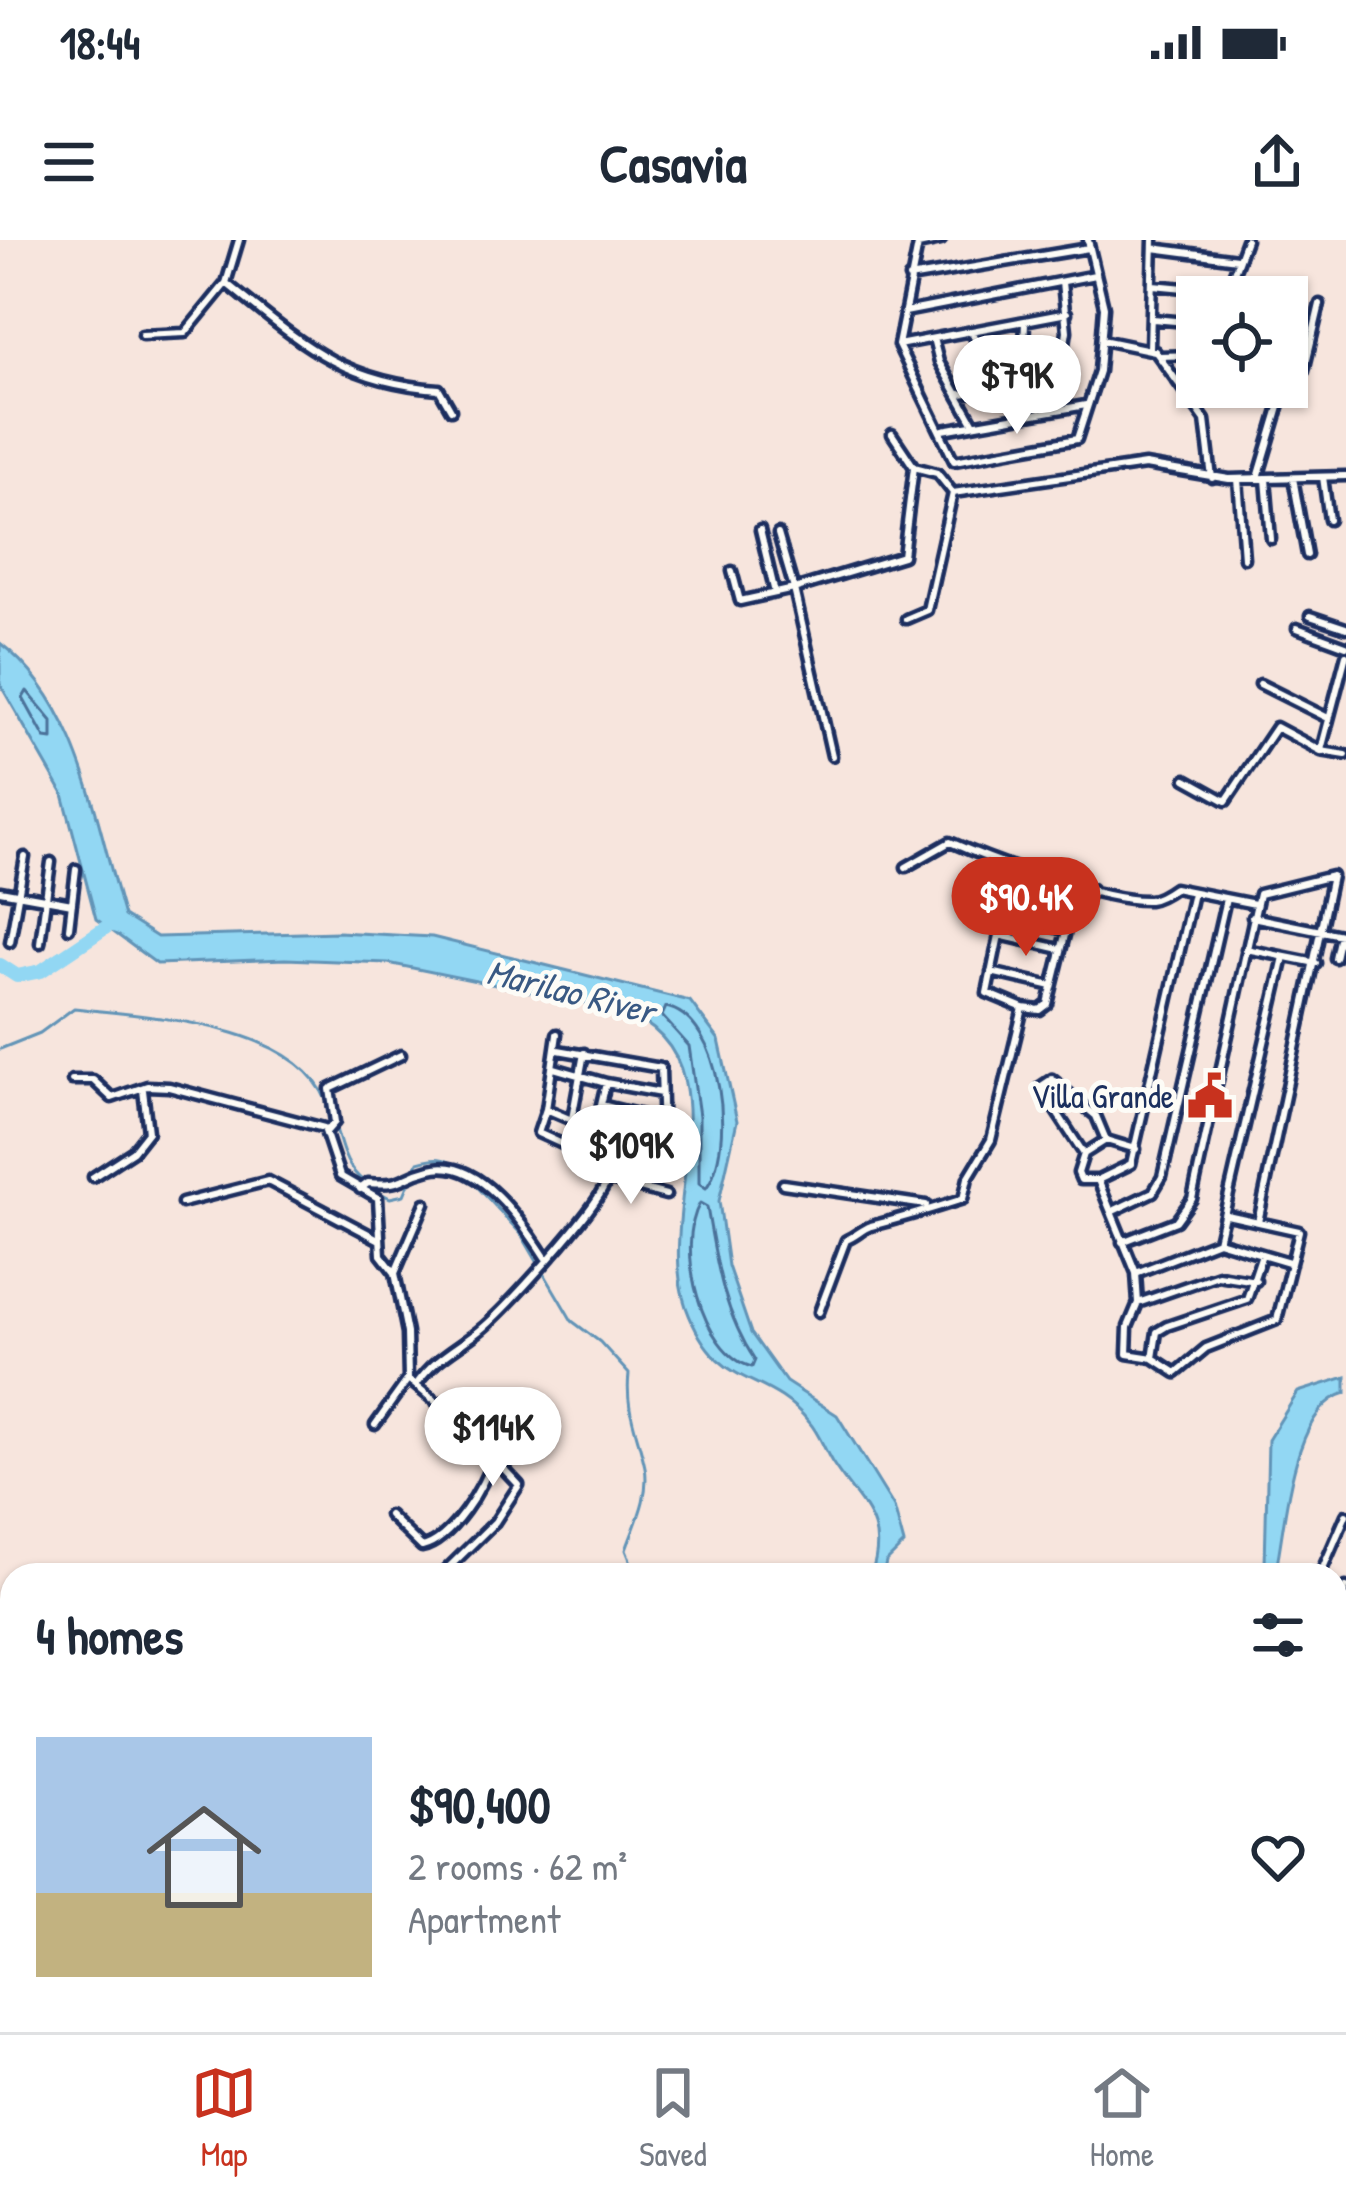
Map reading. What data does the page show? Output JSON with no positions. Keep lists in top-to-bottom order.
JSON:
{
  "water": ["Marilao River"],
  "places": {
    "public building": ["Villa Grande"]
  },
  "page": {
    "status": "18:44",
    "header": "Casavia",
    "price": [
      "$79K",
      "$90.4K",
      "$109K",
      "$114K"
    ],
    "heading": "4 homes",
    "list": [
      {
        "name": "$90,400",
        "note": "2 rooms · 62 m² · Apartment"
      }
    ],
    "tabs": ["Map", "Saved", "Home"]
  }
}
